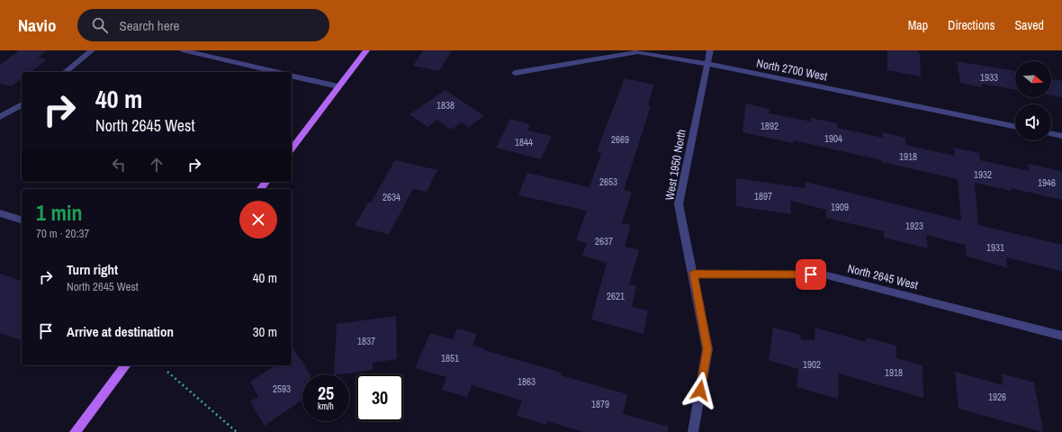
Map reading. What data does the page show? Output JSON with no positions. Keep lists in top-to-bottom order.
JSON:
{
  "streets": {
    "street": ["North 2700 West", "West 1950 North", "North 2645 West"]
  },
  "crossings": [
    ["North 2700 West", "West 1950 North"],
    ["West 1950 North", "North 2645 West"]
  ],
  "house_numbers": [
    "1933",
    "1838",
    "1892",
    "1904",
    "2669",
    "1844",
    "1918",
    "1932",
    "2653",
    "1946",
    "1897",
    "2634",
    "1909",
    "1923",
    "2637",
    "1931",
    "2621",
    "1837",
    "1851",
    "1902",
    "1918",
    "1863",
    "2593",
    "1926",
    "1879"
  ],
  "north": "right",
  "page": {
    "header": "Navio",
    "search": "Search here",
    "nav": ["Map", "Directions", "Saved"],
    "turn": ["40 m", "North 2645 West"],
    "heading": ["1 min", "70 m · 20:37"],
    "list": [
      {
        "name": "Turn right",
        "note": "North 2645 West",
        "value": "40 m"
      },
      {
        "name": "Arrive at destination",
        "value": "30 m"
      }
    ],
    "speed": "25 km/h",
    "limit": "30"
  }
}
